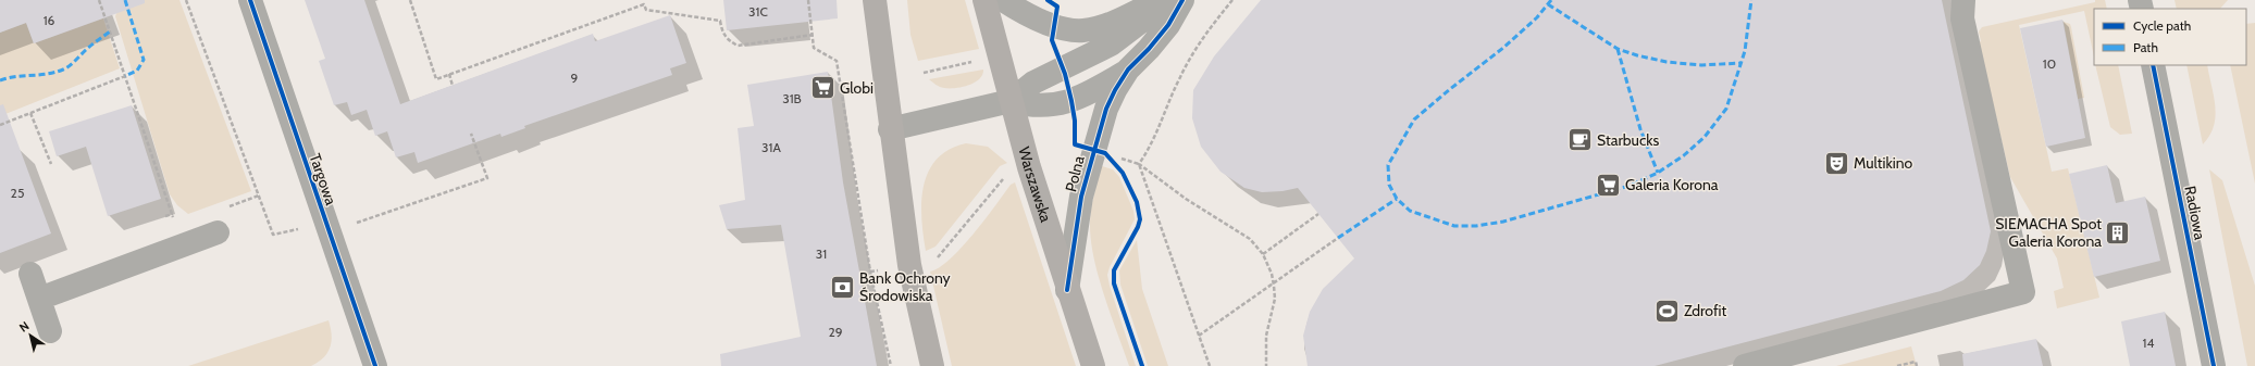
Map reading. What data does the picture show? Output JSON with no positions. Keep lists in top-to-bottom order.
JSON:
{
  "streets": {
    "main road": ["Warszawska"],
    "street": ["Polna", "Targowa", "Radiowa"]
  },
  "crossings": [
    ["Polna", "Warszawska"]
  ],
  "places": {
    "supermarket": ["Globi", "Galeria Korona"],
    "cafe": ["Starbucks"],
    "theatre": ["Multikino"],
    "building": ["SIEMACHA Spot Galeria Korona"],
    "bank": ["Bank Ochrony Środowiska"],
    "sports": ["Zdrofit"]
  },
  "house_numbers": [
    "31C",
    "16",
    "10",
    "9",
    "31B",
    "31A",
    "25",
    "31",
    "29",
    "14"
  ],
  "legend": ["Cycle path", "Path"],
  "north": "top left"
}
